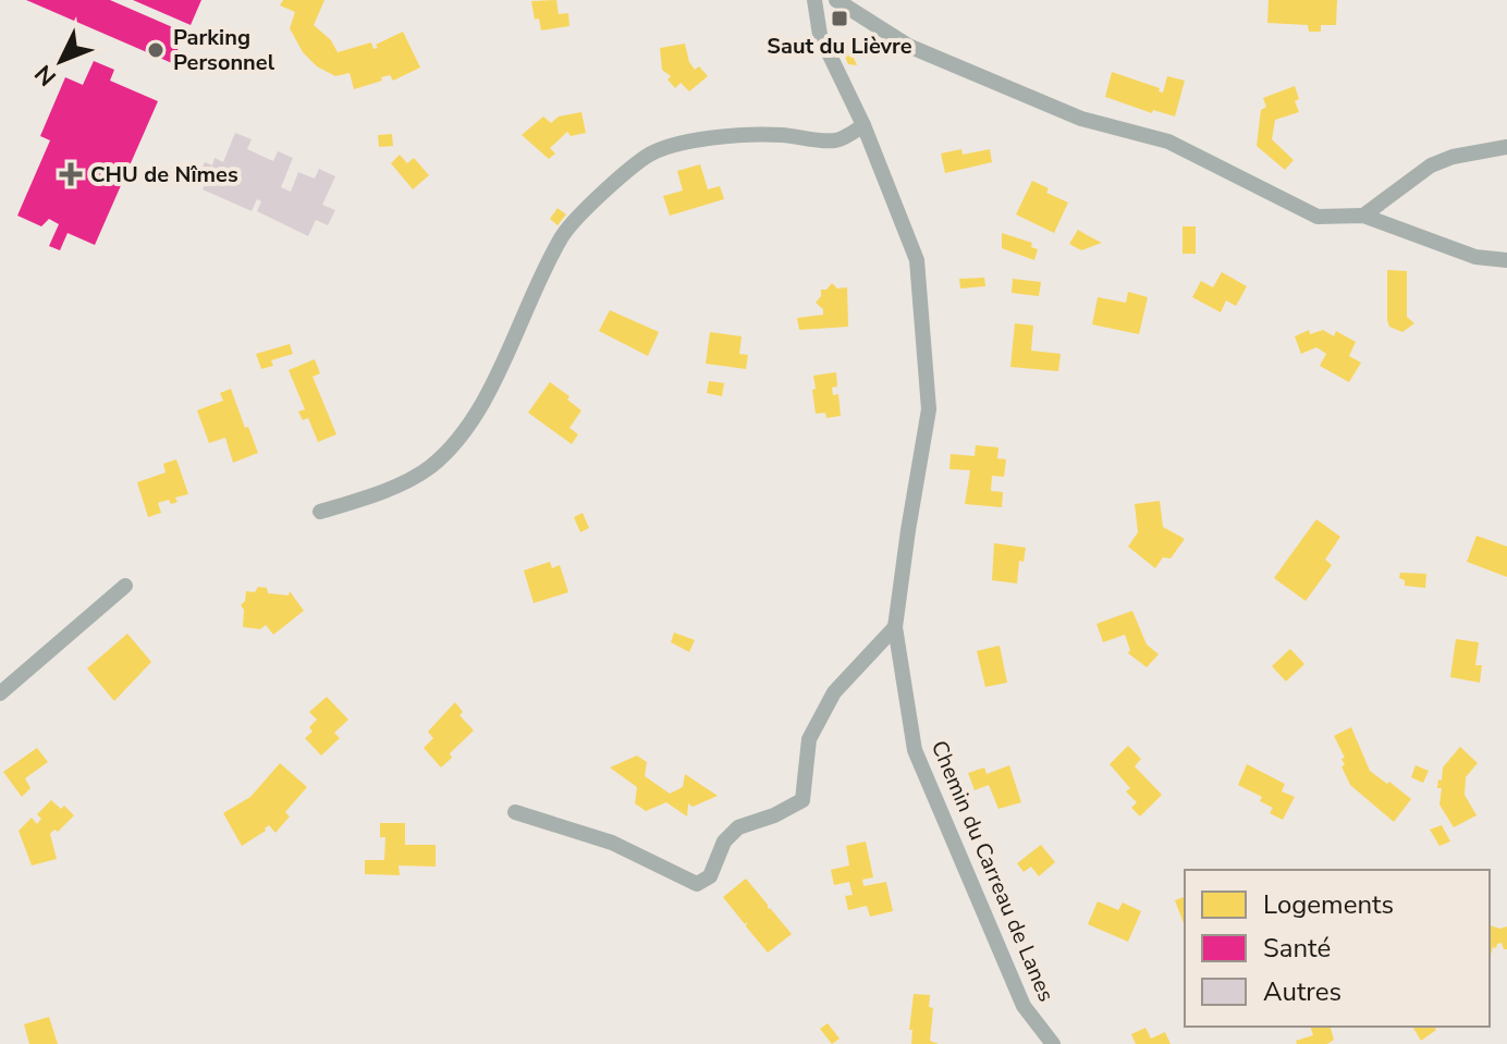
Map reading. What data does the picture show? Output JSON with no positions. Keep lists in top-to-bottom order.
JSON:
{
  "streets": {
    "street": ["Chemin du Carreau de Lanes"]
  },
  "places": {
    "transit": ["Saut du Lièvre"],
    "other": ["Parking Personnel"],
    "health": ["CHU de Nîmes"]
  },
  "legend": ["Logements", "Santé", "Autres"],
  "north": "bottom left"
}
